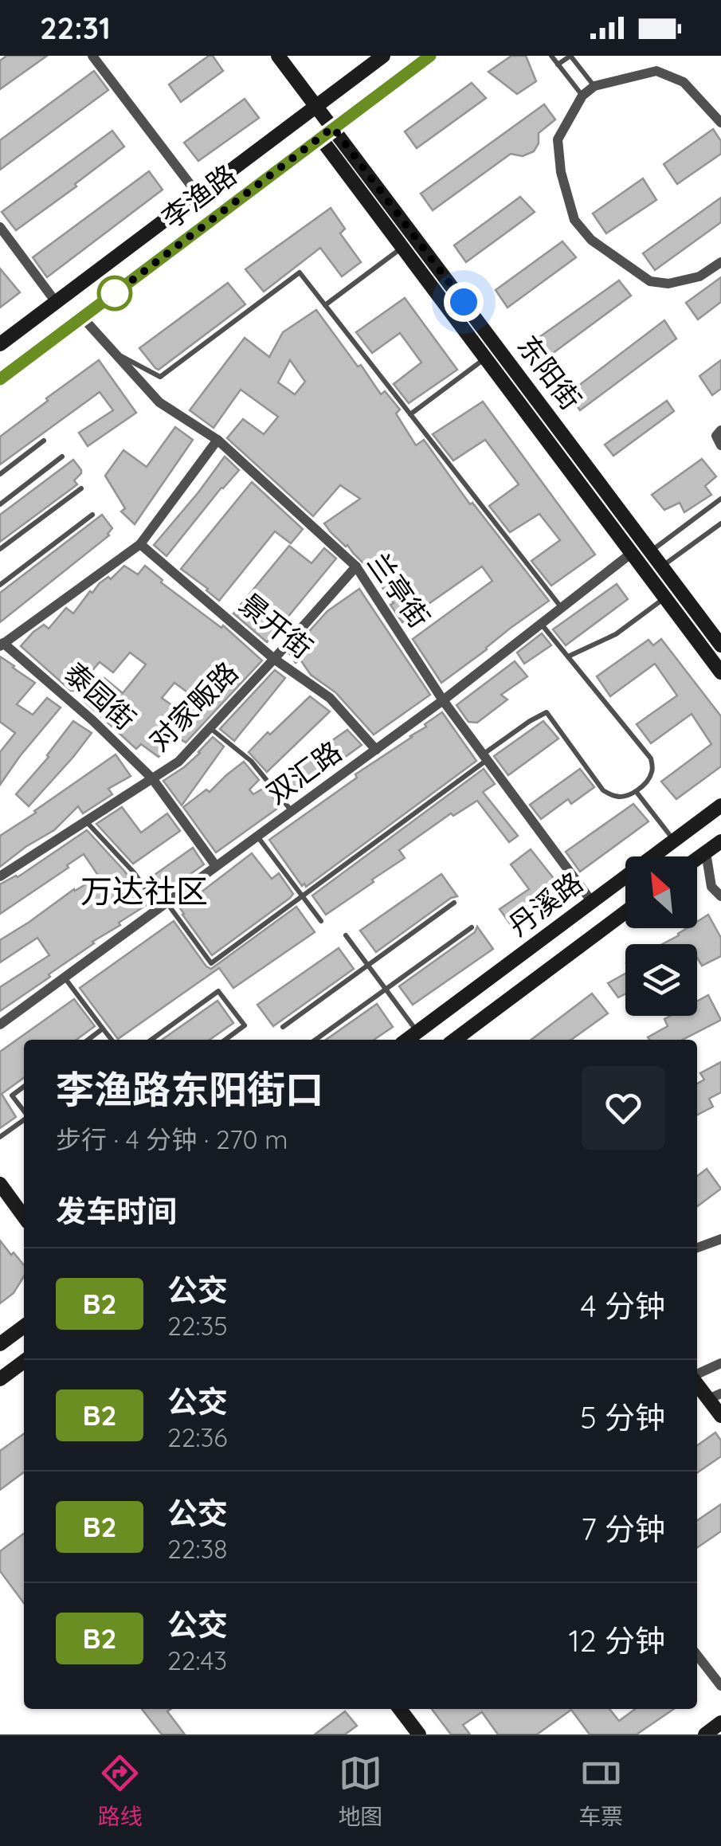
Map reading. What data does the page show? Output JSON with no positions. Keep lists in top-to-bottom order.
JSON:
{
  "streets": {
    "main road": ["李渔路", "东阳街", "丹溪路"],
    "street": [
      "兰亭街",
      "景开街",
      "泰园街",
      "对家畈路",
      "双汇路"
    ]
  },
  "crossings": [
    ["李渔路", "东阳街"],
    ["李渔路", "兰亭街"],
    ["东阳街", "双汇路"],
    ["兰亭街", "对家畈路"],
    ["兰亭街", "双汇路"],
    ["兰亭街", "丹溪路"],
    ["景开街", "对家畈路"],
    ["景开街", "双汇路"],
    ["泰园街", "对家畈路"],
    ["泰园街", "双汇路"]
  ],
  "districts": ["万达社区"],
  "lines": ["bus line B2"],
  "north": "top left",
  "page": {
    "status": "22:31",
    "heading": [
      ["李渔路东阳街口", "步行 · 4 分钟 · 270 m"],
      "发车时间"
    ],
    "list": [
      {
        "mark": "B2",
        "name": "公交",
        "note": "22:35",
        "value": "4 分钟"
      },
      {
        "mark": "B2",
        "name": "公交",
        "note": "22:36",
        "value": "5 分钟"
      },
      {
        "mark": "B2",
        "name": "公交",
        "note": "22:38",
        "value": "7 分钟"
      },
      {
        "mark": "B2",
        "name": "公交",
        "note": "22:43",
        "value": "12 分钟"
      }
    ],
    "tabs": ["路线", "地图", "车票"]
  }
}
